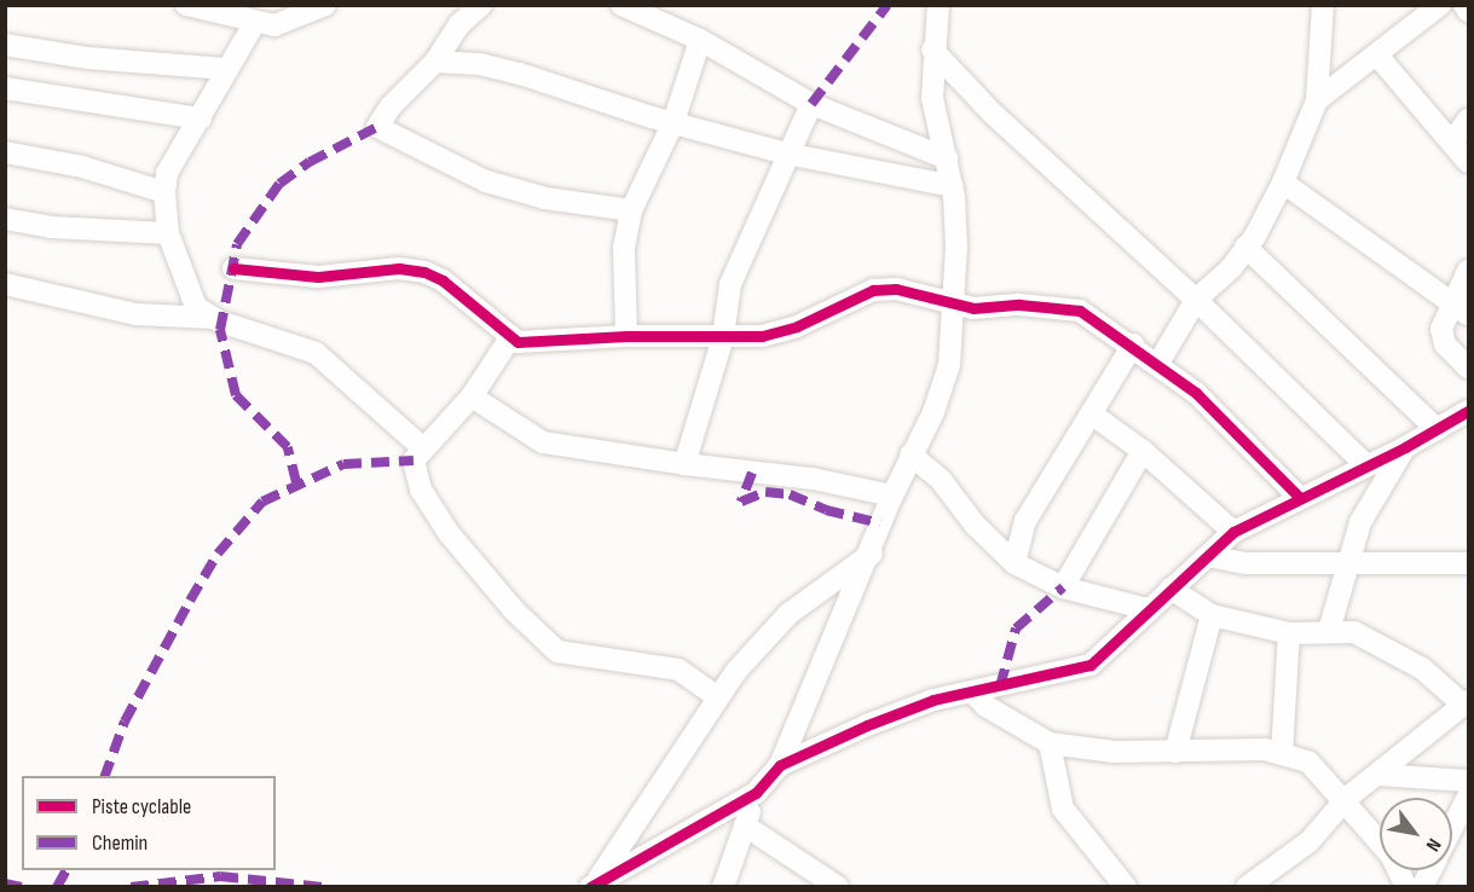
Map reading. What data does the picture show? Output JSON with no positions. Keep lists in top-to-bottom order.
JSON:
{
  "legend": ["Piste cyclable", "Chemin"],
  "north": "bottom right"
}
